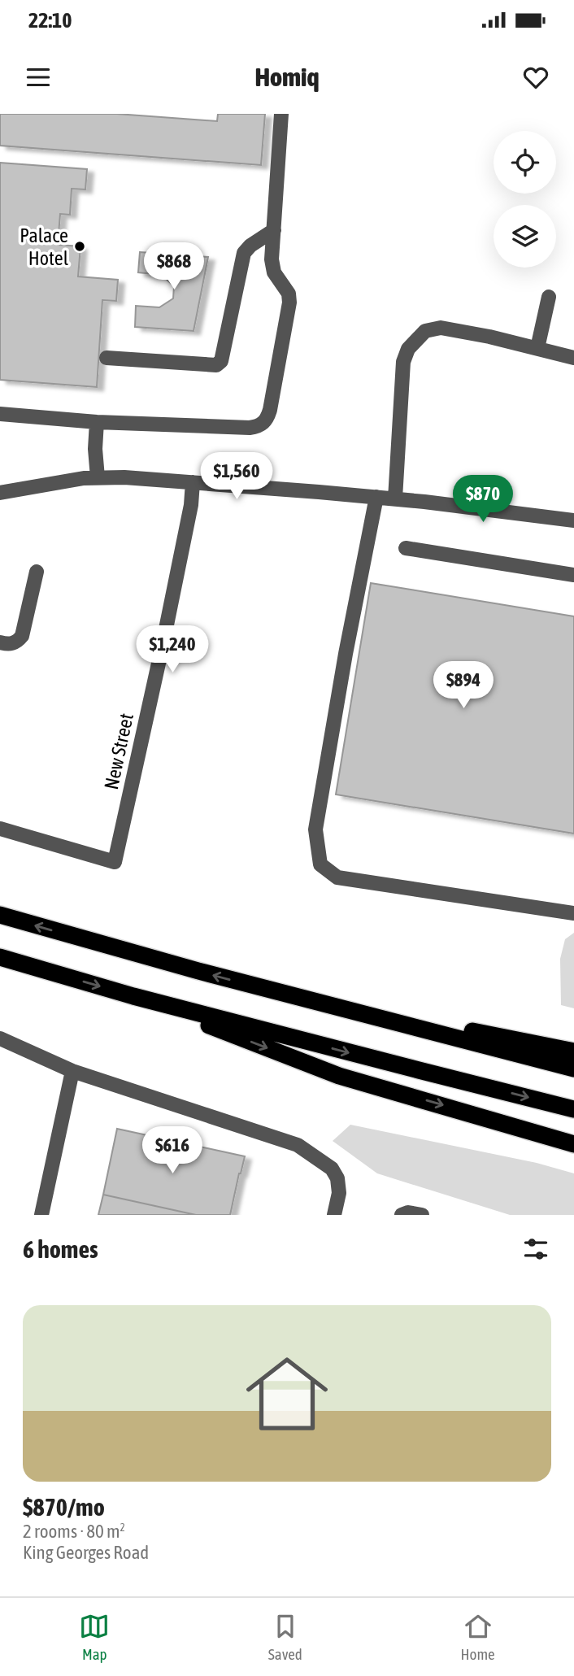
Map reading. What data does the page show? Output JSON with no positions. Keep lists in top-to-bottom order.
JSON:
{
  "streets": {
    "street": ["New Street"]
  },
  "places": ["Palace Hotel"],
  "page": {
    "status": "22:10",
    "header": "Homiq",
    "price": [
      "$868",
      "$1,560",
      "$870",
      "$1,240",
      "$894",
      "$616"
    ],
    "heading": "6 homes",
    "list": [
      {
        "name": "$870/mo",
        "note": "2 rooms · 80 m² · King Georges Road"
      }
    ],
    "tabs": ["Map", "Saved", "Home"]
  }
}
